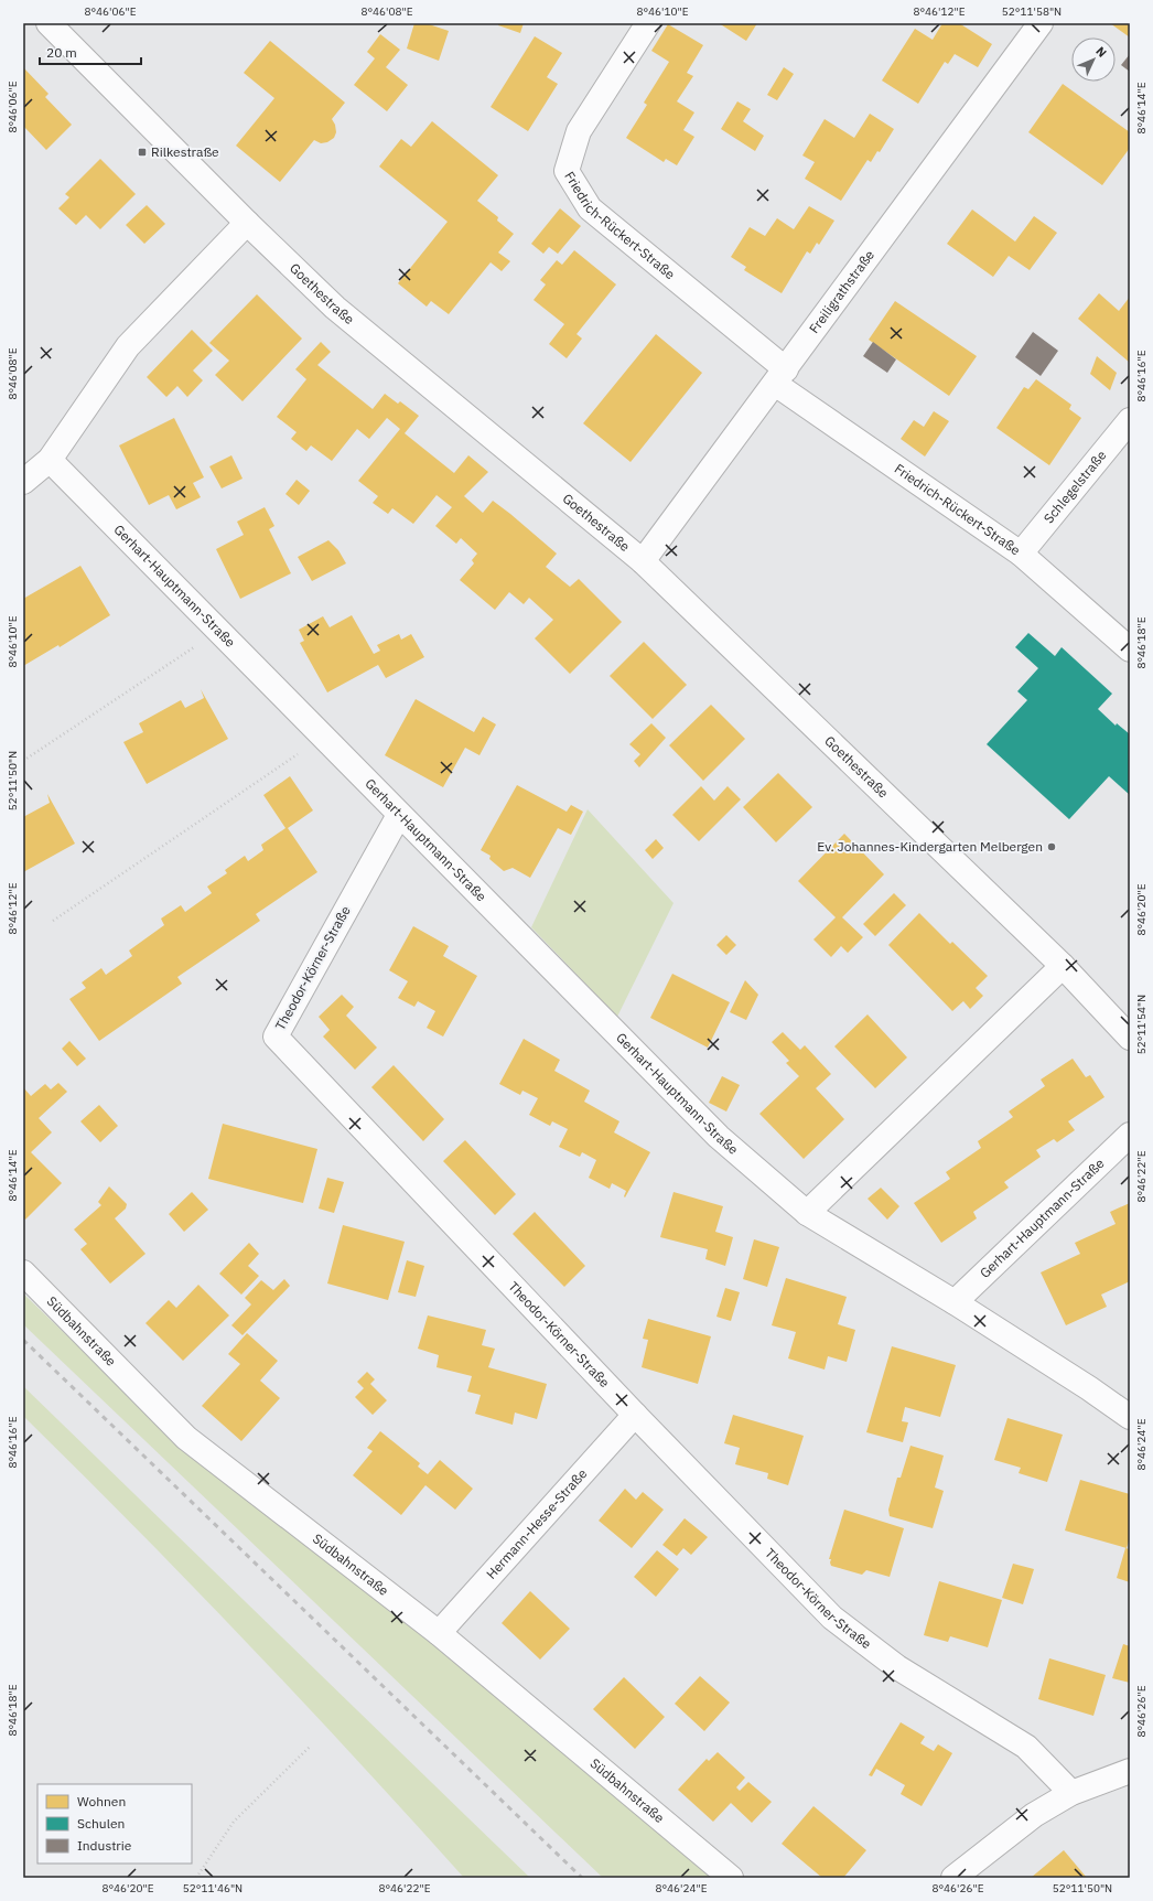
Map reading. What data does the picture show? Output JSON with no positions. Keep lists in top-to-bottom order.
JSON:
{
  "streets": {
    "street": [
      "Friedrich-Rückert-Straße",
      "Freiligrathstraße",
      "Goethestraße",
      "Schlegelstraße",
      "Gerhart-Hauptmann-Straße",
      "Theodor-Körner-Straße",
      "Südbahnstraße",
      "Hermann-Hesse-Straße"
    ]
  },
  "crossings": [
    ["Friedrich-Rückert-Straße", "Freiligrathstraße"],
    ["Friedrich-Rückert-Straße", "Schlegelstraße"],
    ["Freiligrathstraße", "Goethestraße"],
    ["Gerhart-Hauptmann-Straße", "Theodor-Körner-Straße"],
    ["Theodor-Körner-Straße", "Hermann-Hesse-Straße"],
    ["Südbahnstraße", "Hermann-Hesse-Straße"]
  ],
  "places": {
    "transit": ["Rilkestraße"],
    "other": ["Ev. Johannes-Kindergarten Melbergen"]
  },
  "legend": ["Wohnen", "Schulen", "Industrie"],
  "scale_bar": "20 m",
  "north": "top right",
  "coordinates": [
    "8°46'06\"E",
    "8°46'08\"E",
    "8°46'10\"E",
    "8°46'12\"E",
    "52°11'58\"N",
    "8°46'14\"E",
    "8°46'16\"E",
    "8°46'18\"E",
    "52°11'50\"N",
    "8°46'20\"E",
    "52°11'54\"N",
    "8°46'22\"E",
    "8°46'24\"E",
    "8°46'26\"E",
    "52°11'46\"N"
  ]
}
